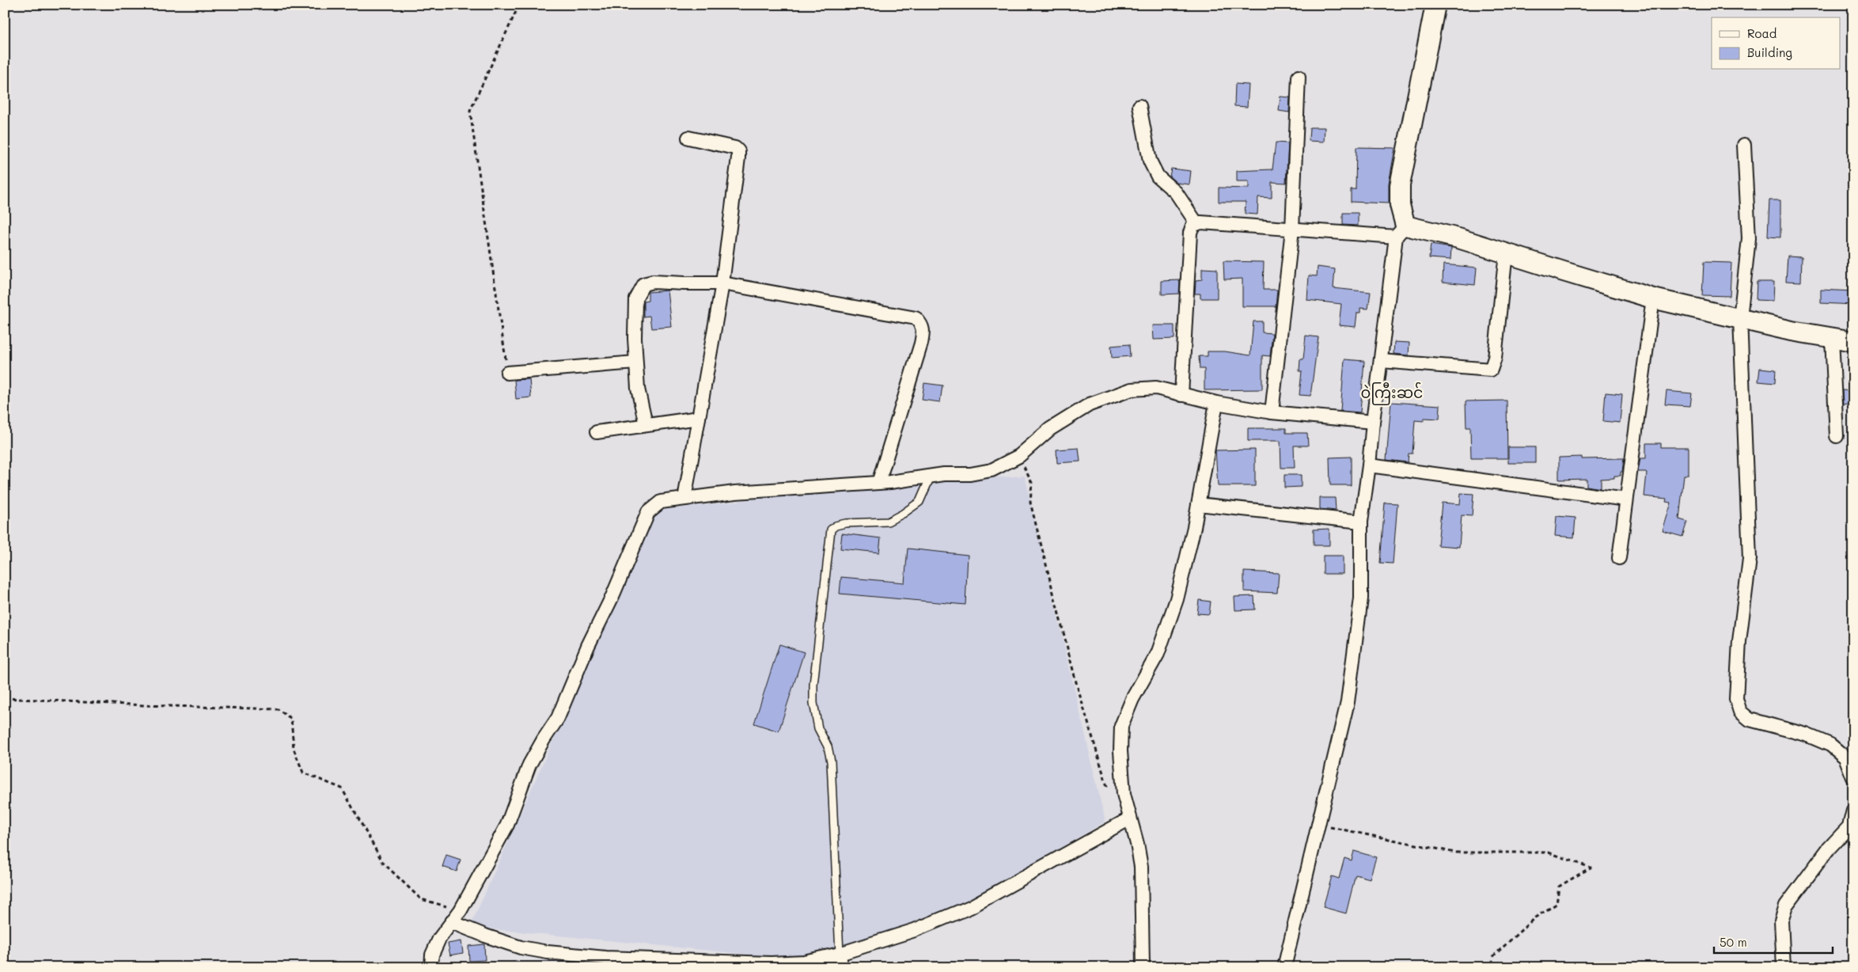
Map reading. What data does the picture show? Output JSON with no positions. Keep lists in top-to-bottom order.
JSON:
{
  "districts": ["ဝဲကြီးဆင်"],
  "legend": ["Road", "Building"],
  "scale_bar": "50 m"
}
